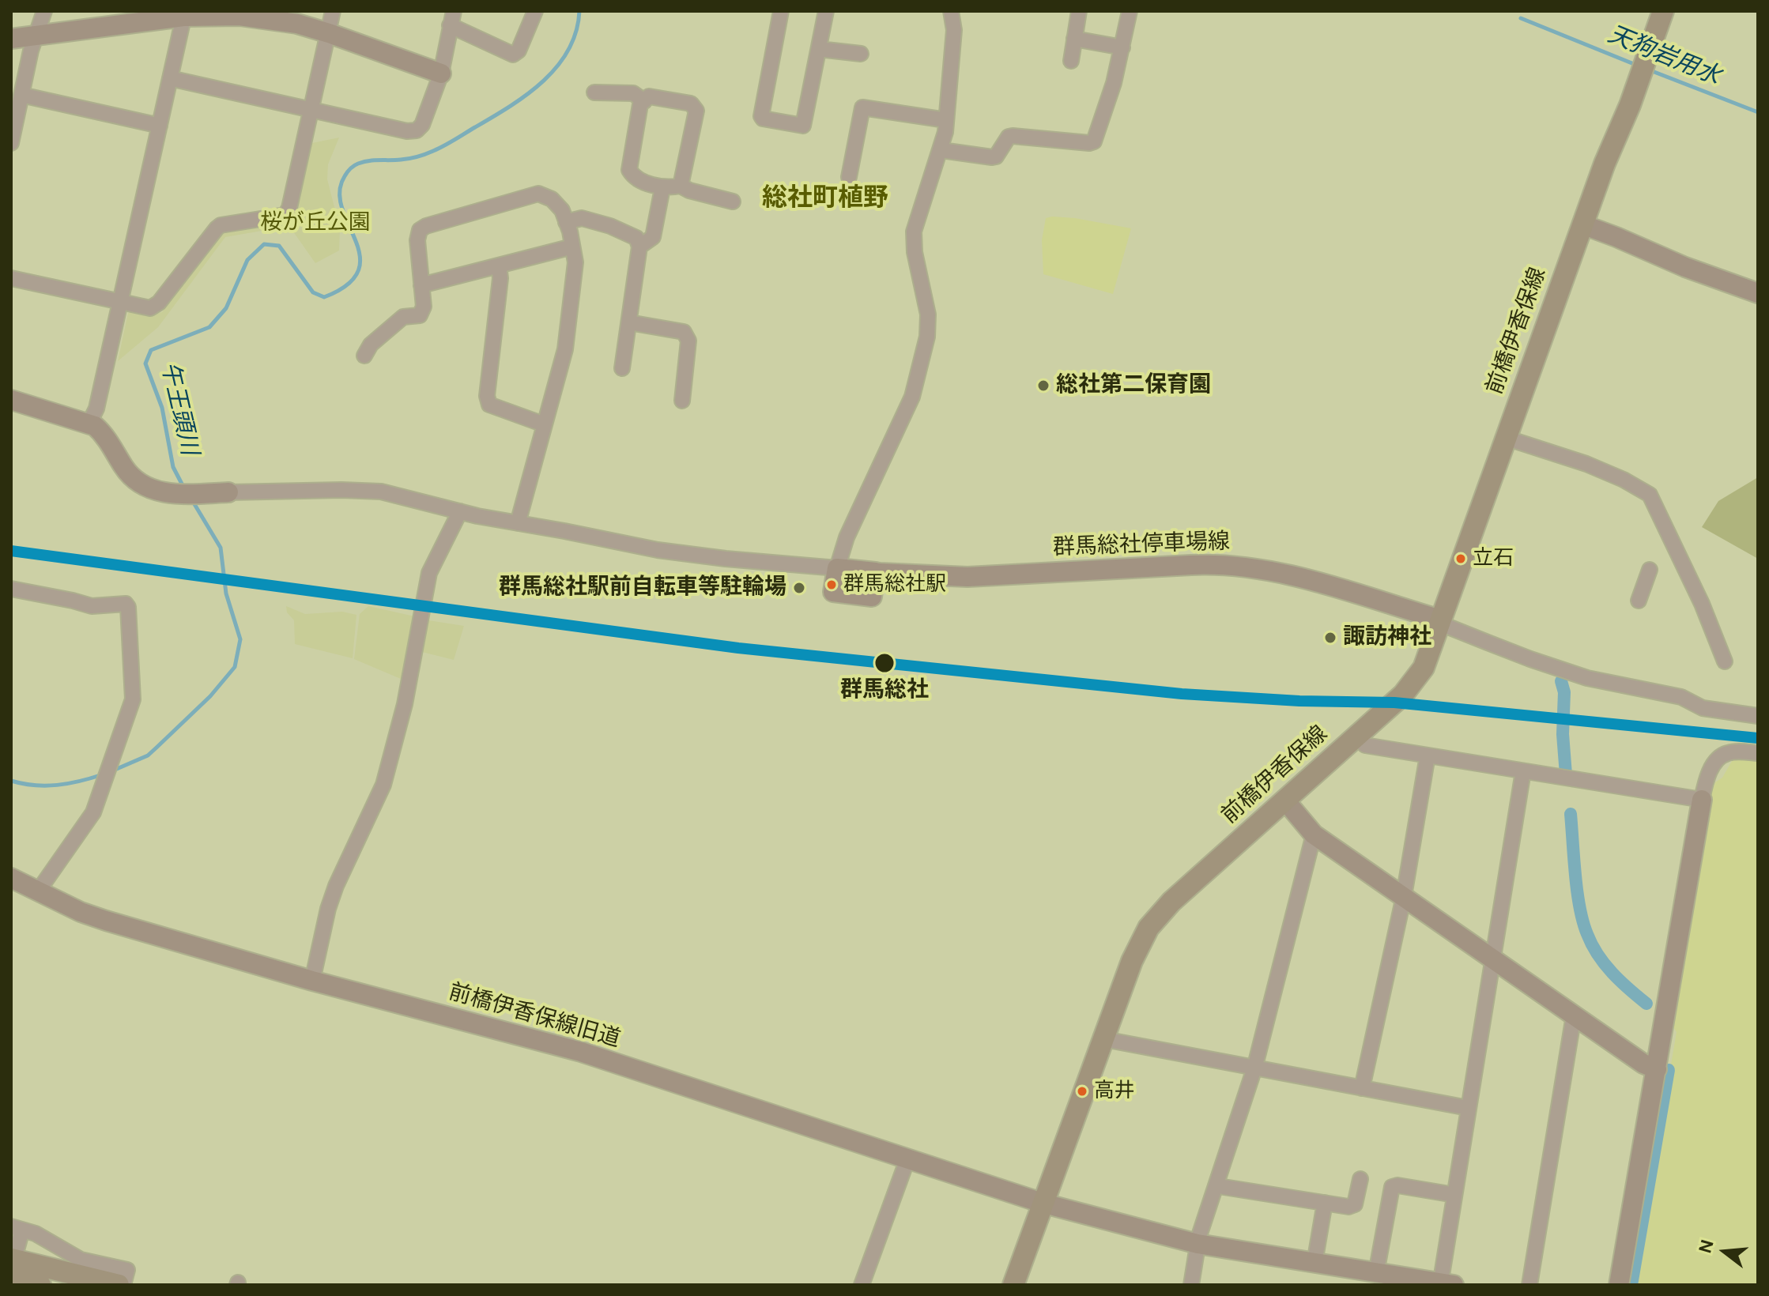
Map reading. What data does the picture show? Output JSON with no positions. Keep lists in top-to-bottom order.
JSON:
{
  "streets": {
    "main road": ["前橋伊香保線"],
    "street": ["群馬総社停車場線", "前橋伊香保線旧道"]
  },
  "crossings": [
    ["前橋伊香保線", "群馬総社停車場線"],
    ["前橋伊香保線", "前橋伊香保線旧道"]
  ],
  "districts": ["総社町植野"],
  "water": ["天狗岩用水", "午王頭川"],
  "parks": ["桜が丘公園"],
  "places": [
    "総社第二保育園",
    "立石",
    "群馬総社駅",
    "群馬総社駅前自転車等駐輪場",
    "諏訪神社",
    "群馬総社",
    "高井"
  ],
  "north": "left"
}
